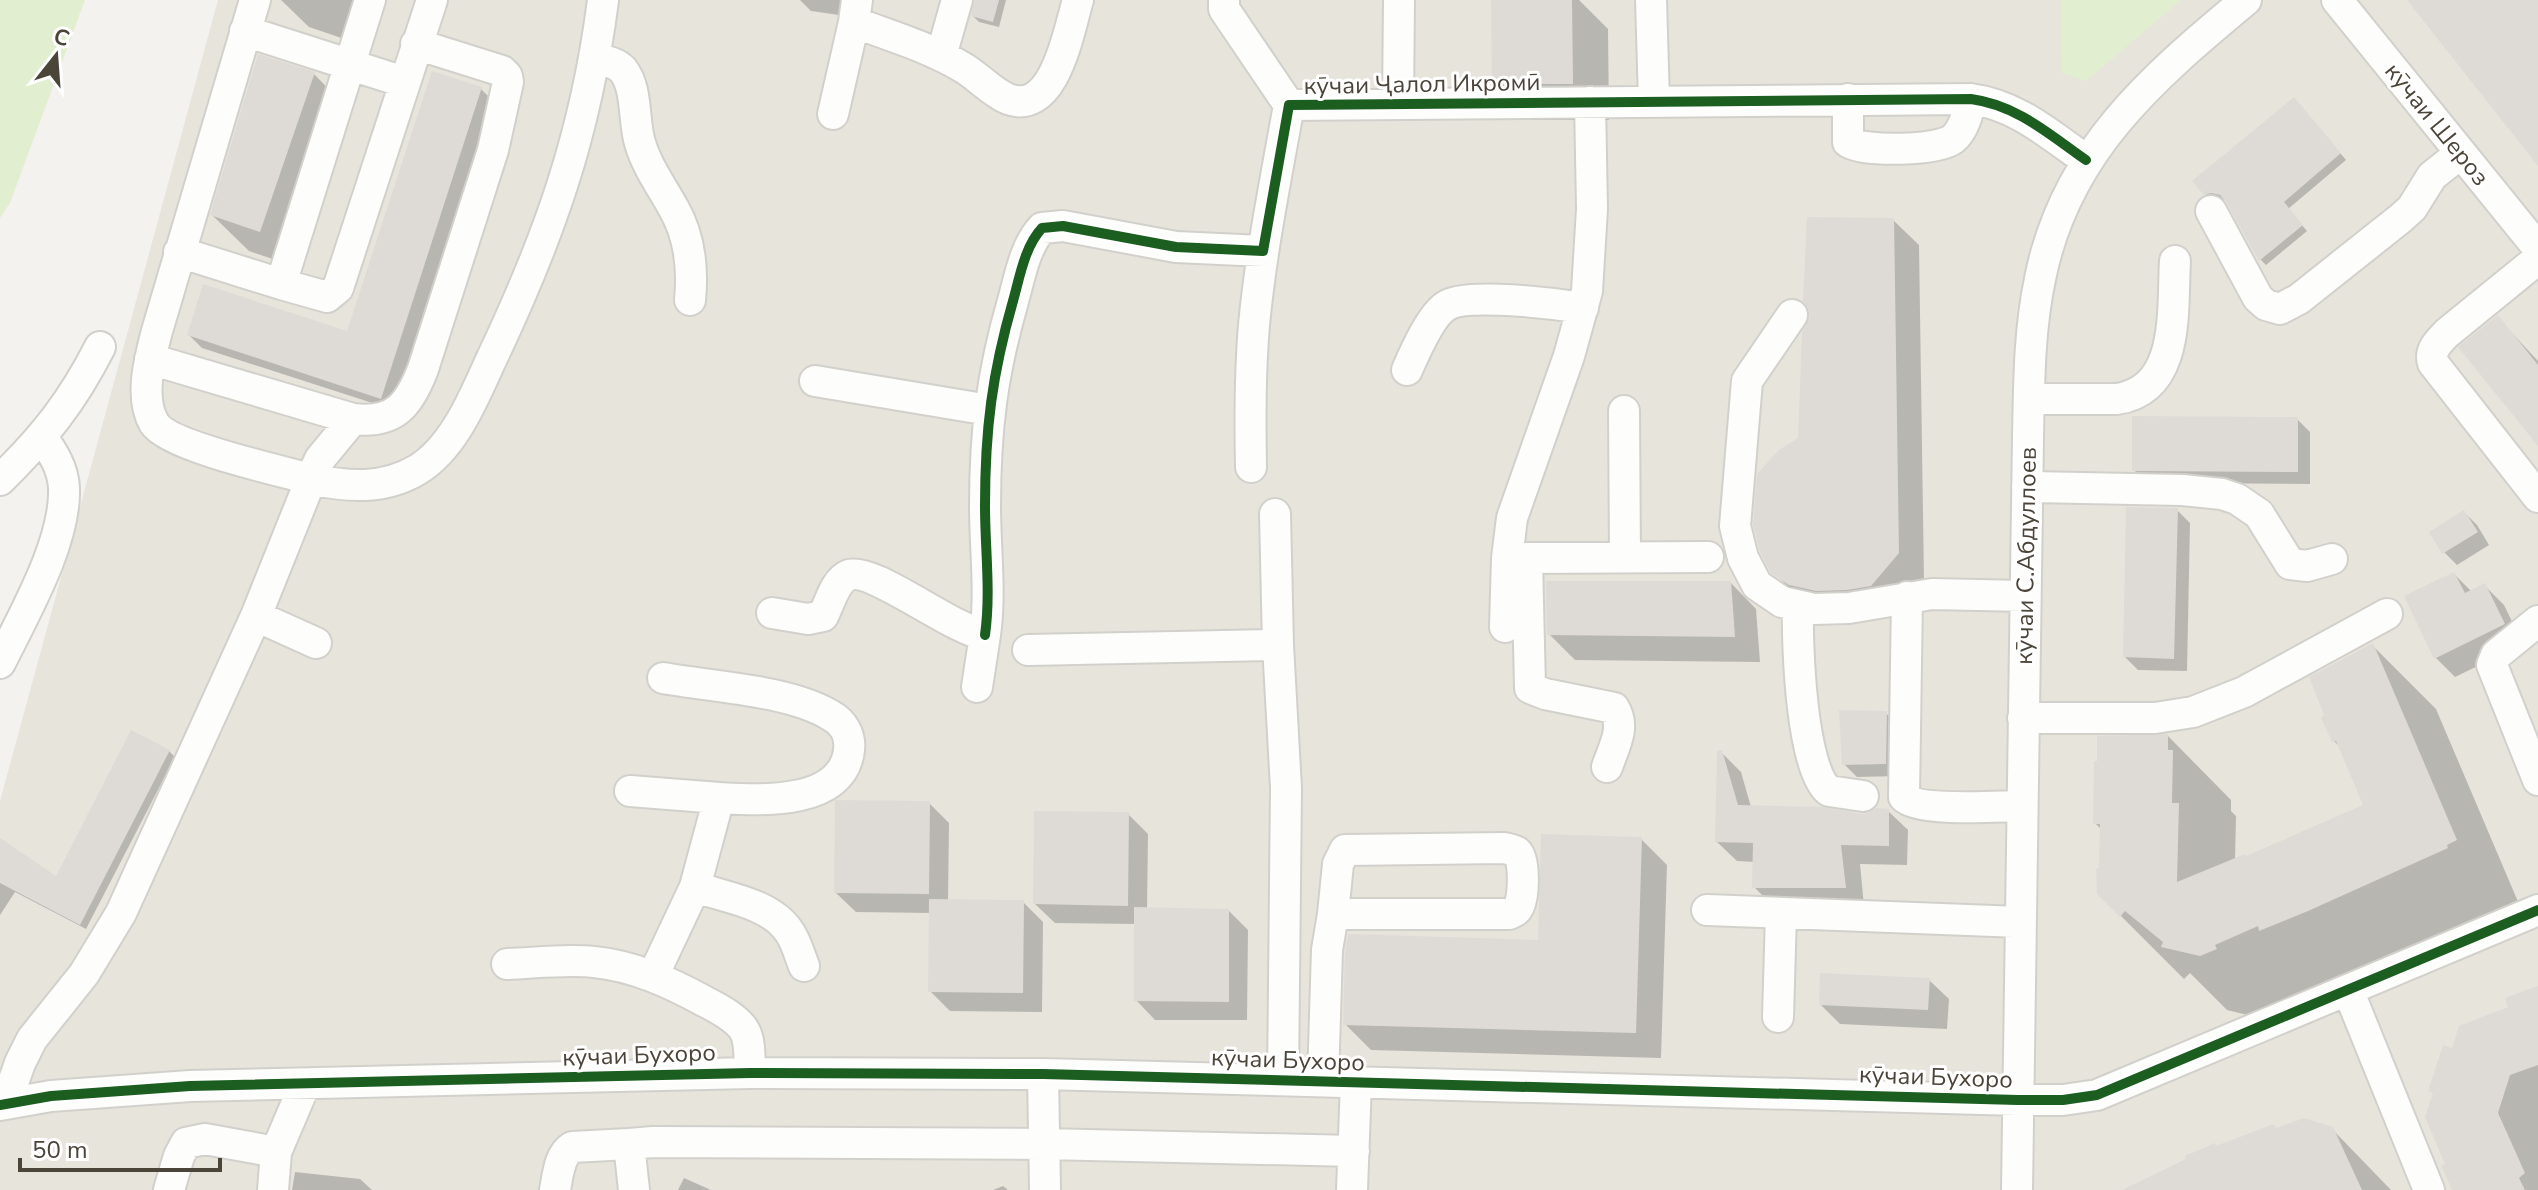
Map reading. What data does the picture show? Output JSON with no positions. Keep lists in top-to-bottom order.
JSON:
{
  "streets": {
    "street": [
      "кӯчаи Ҷалол Икромӣ",
      "кӯчаи Шероз",
      "кӯчаи С.Абдуллоев",
      "кӯчаи Бухоро"
    ]
  },
  "crossings": [
    ["кӯчаи Ҷалол Икромӣ", "кӯчаи С.Абдуллоев"],
    ["кӯчаи С.Абдуллоев", "кӯчаи Бухоро"]
  ],
  "scale_bar": "50 m",
  "north": "top"
}
